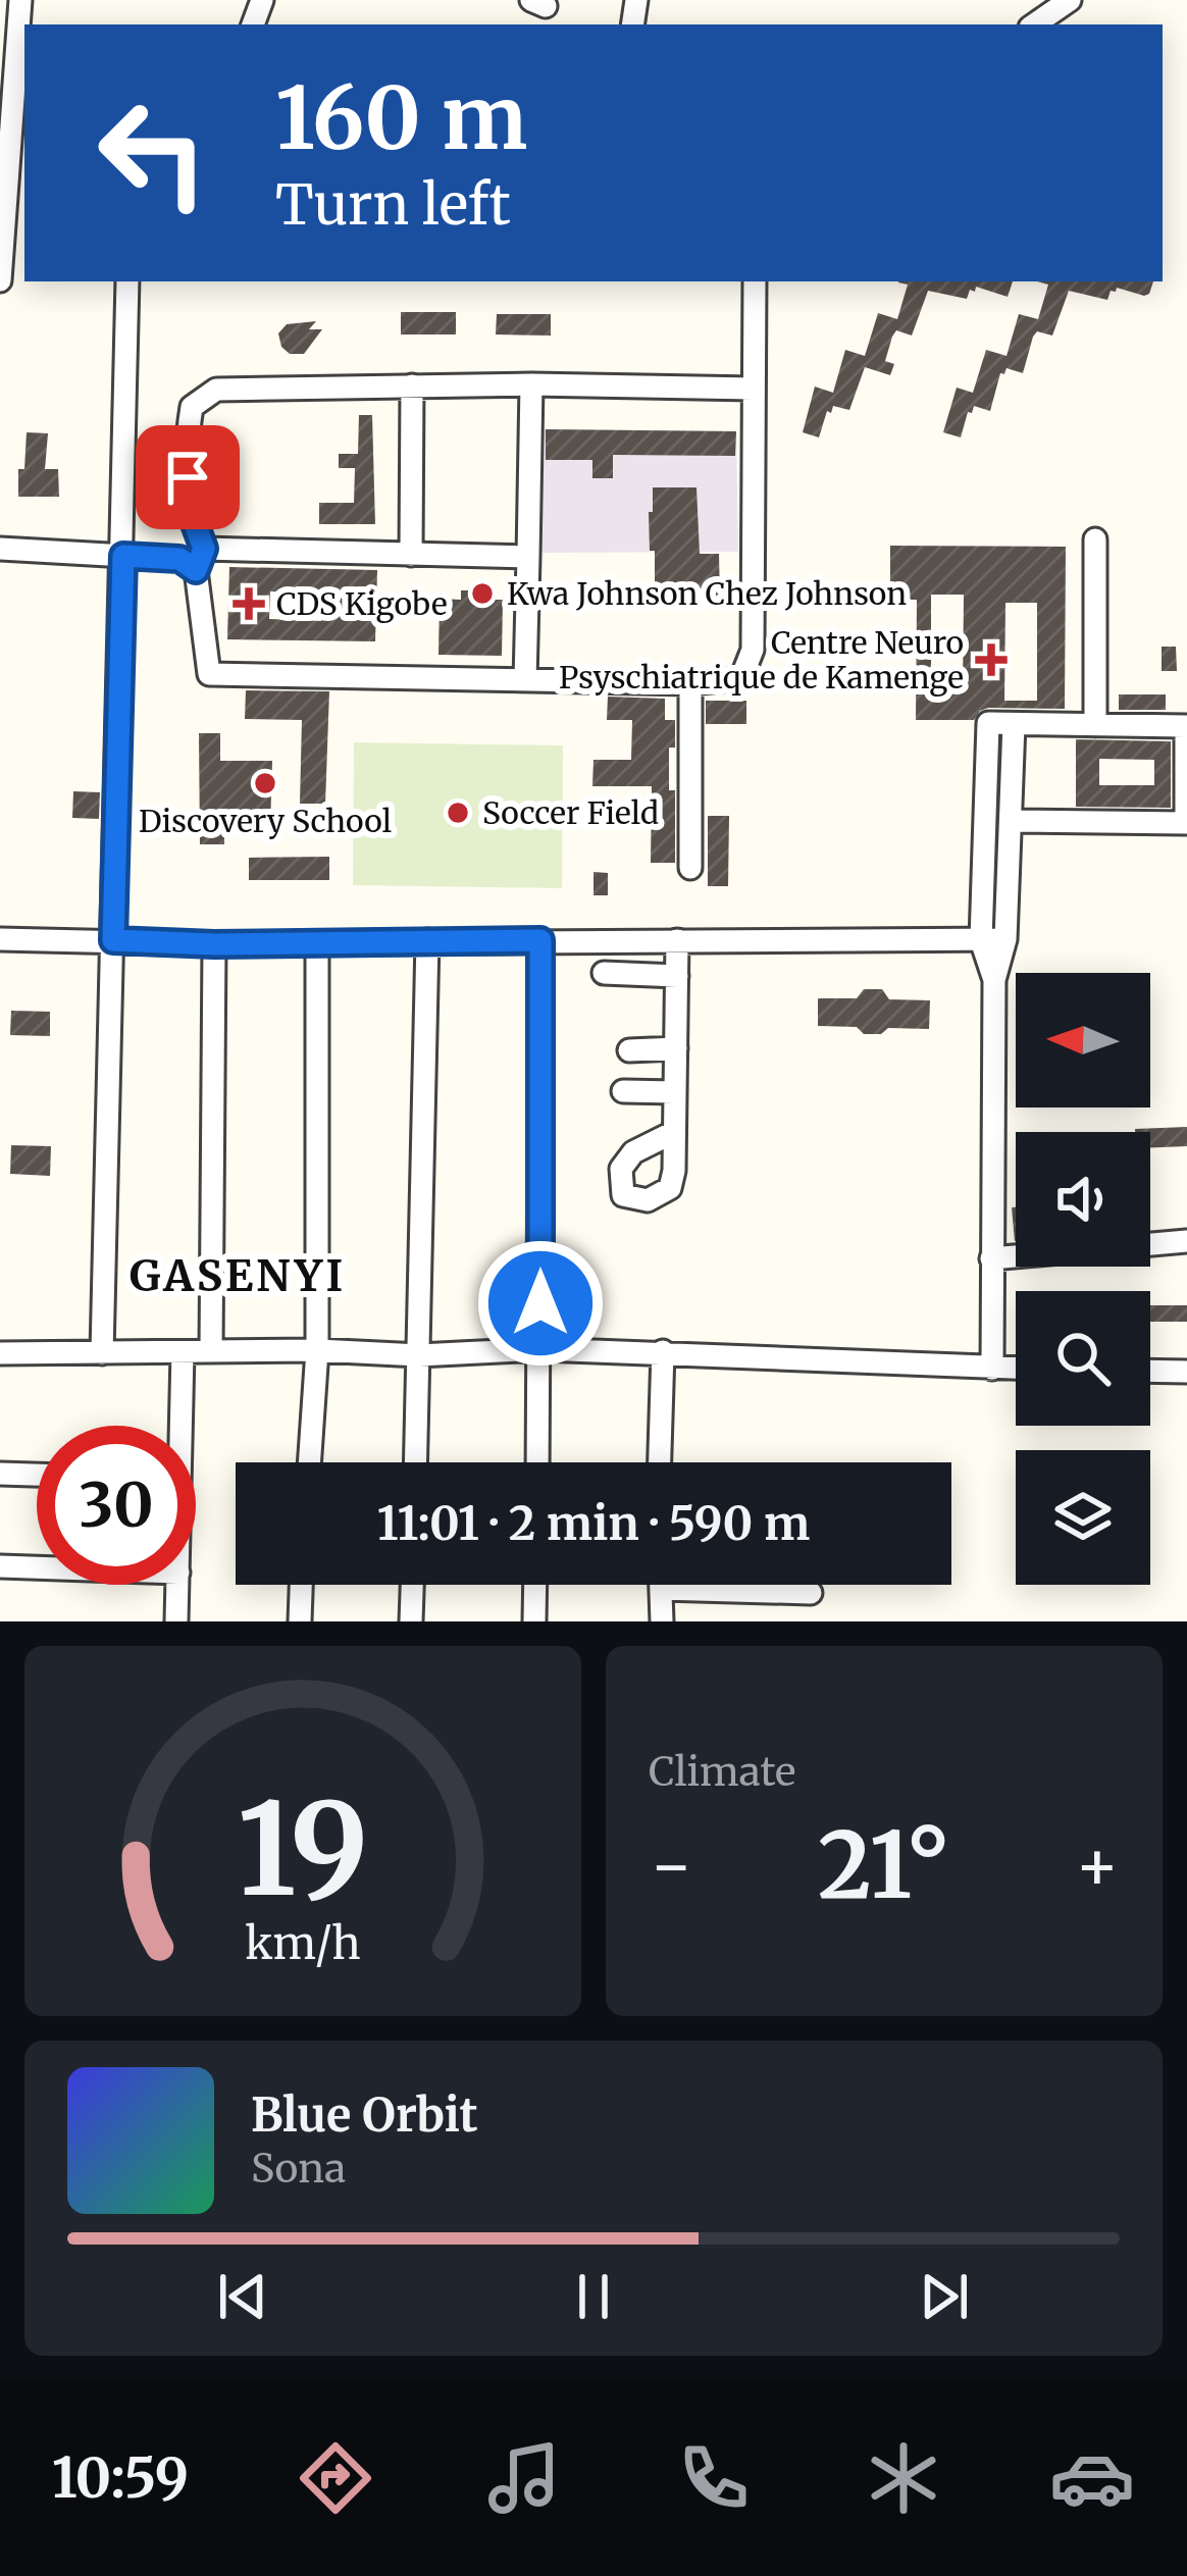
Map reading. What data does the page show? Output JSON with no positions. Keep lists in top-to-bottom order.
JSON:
{
  "districts": ["GASENYI"],
  "places": {
    "other": ["Kwa Johnson Chez Johnson", "Discovery School", "Soccer Field"],
    "health": ["CDS Kigobe", "Centre Neuro Psyschiatrique de Kamenge"]
  },
  "north": "left",
  "page": {
    "turn": ["160 m", "Turn left"],
    "limit": "30",
    "trip": "11:01 · 2 min · 590 m",
    "tile": "Climate",
    "heat": ["−", "21°", "+"],
    "song": ["Blue Orbit", "Sona"],
    "tabs": "10:59",
    "gauge": ["19", "km/h"]
  }
}
